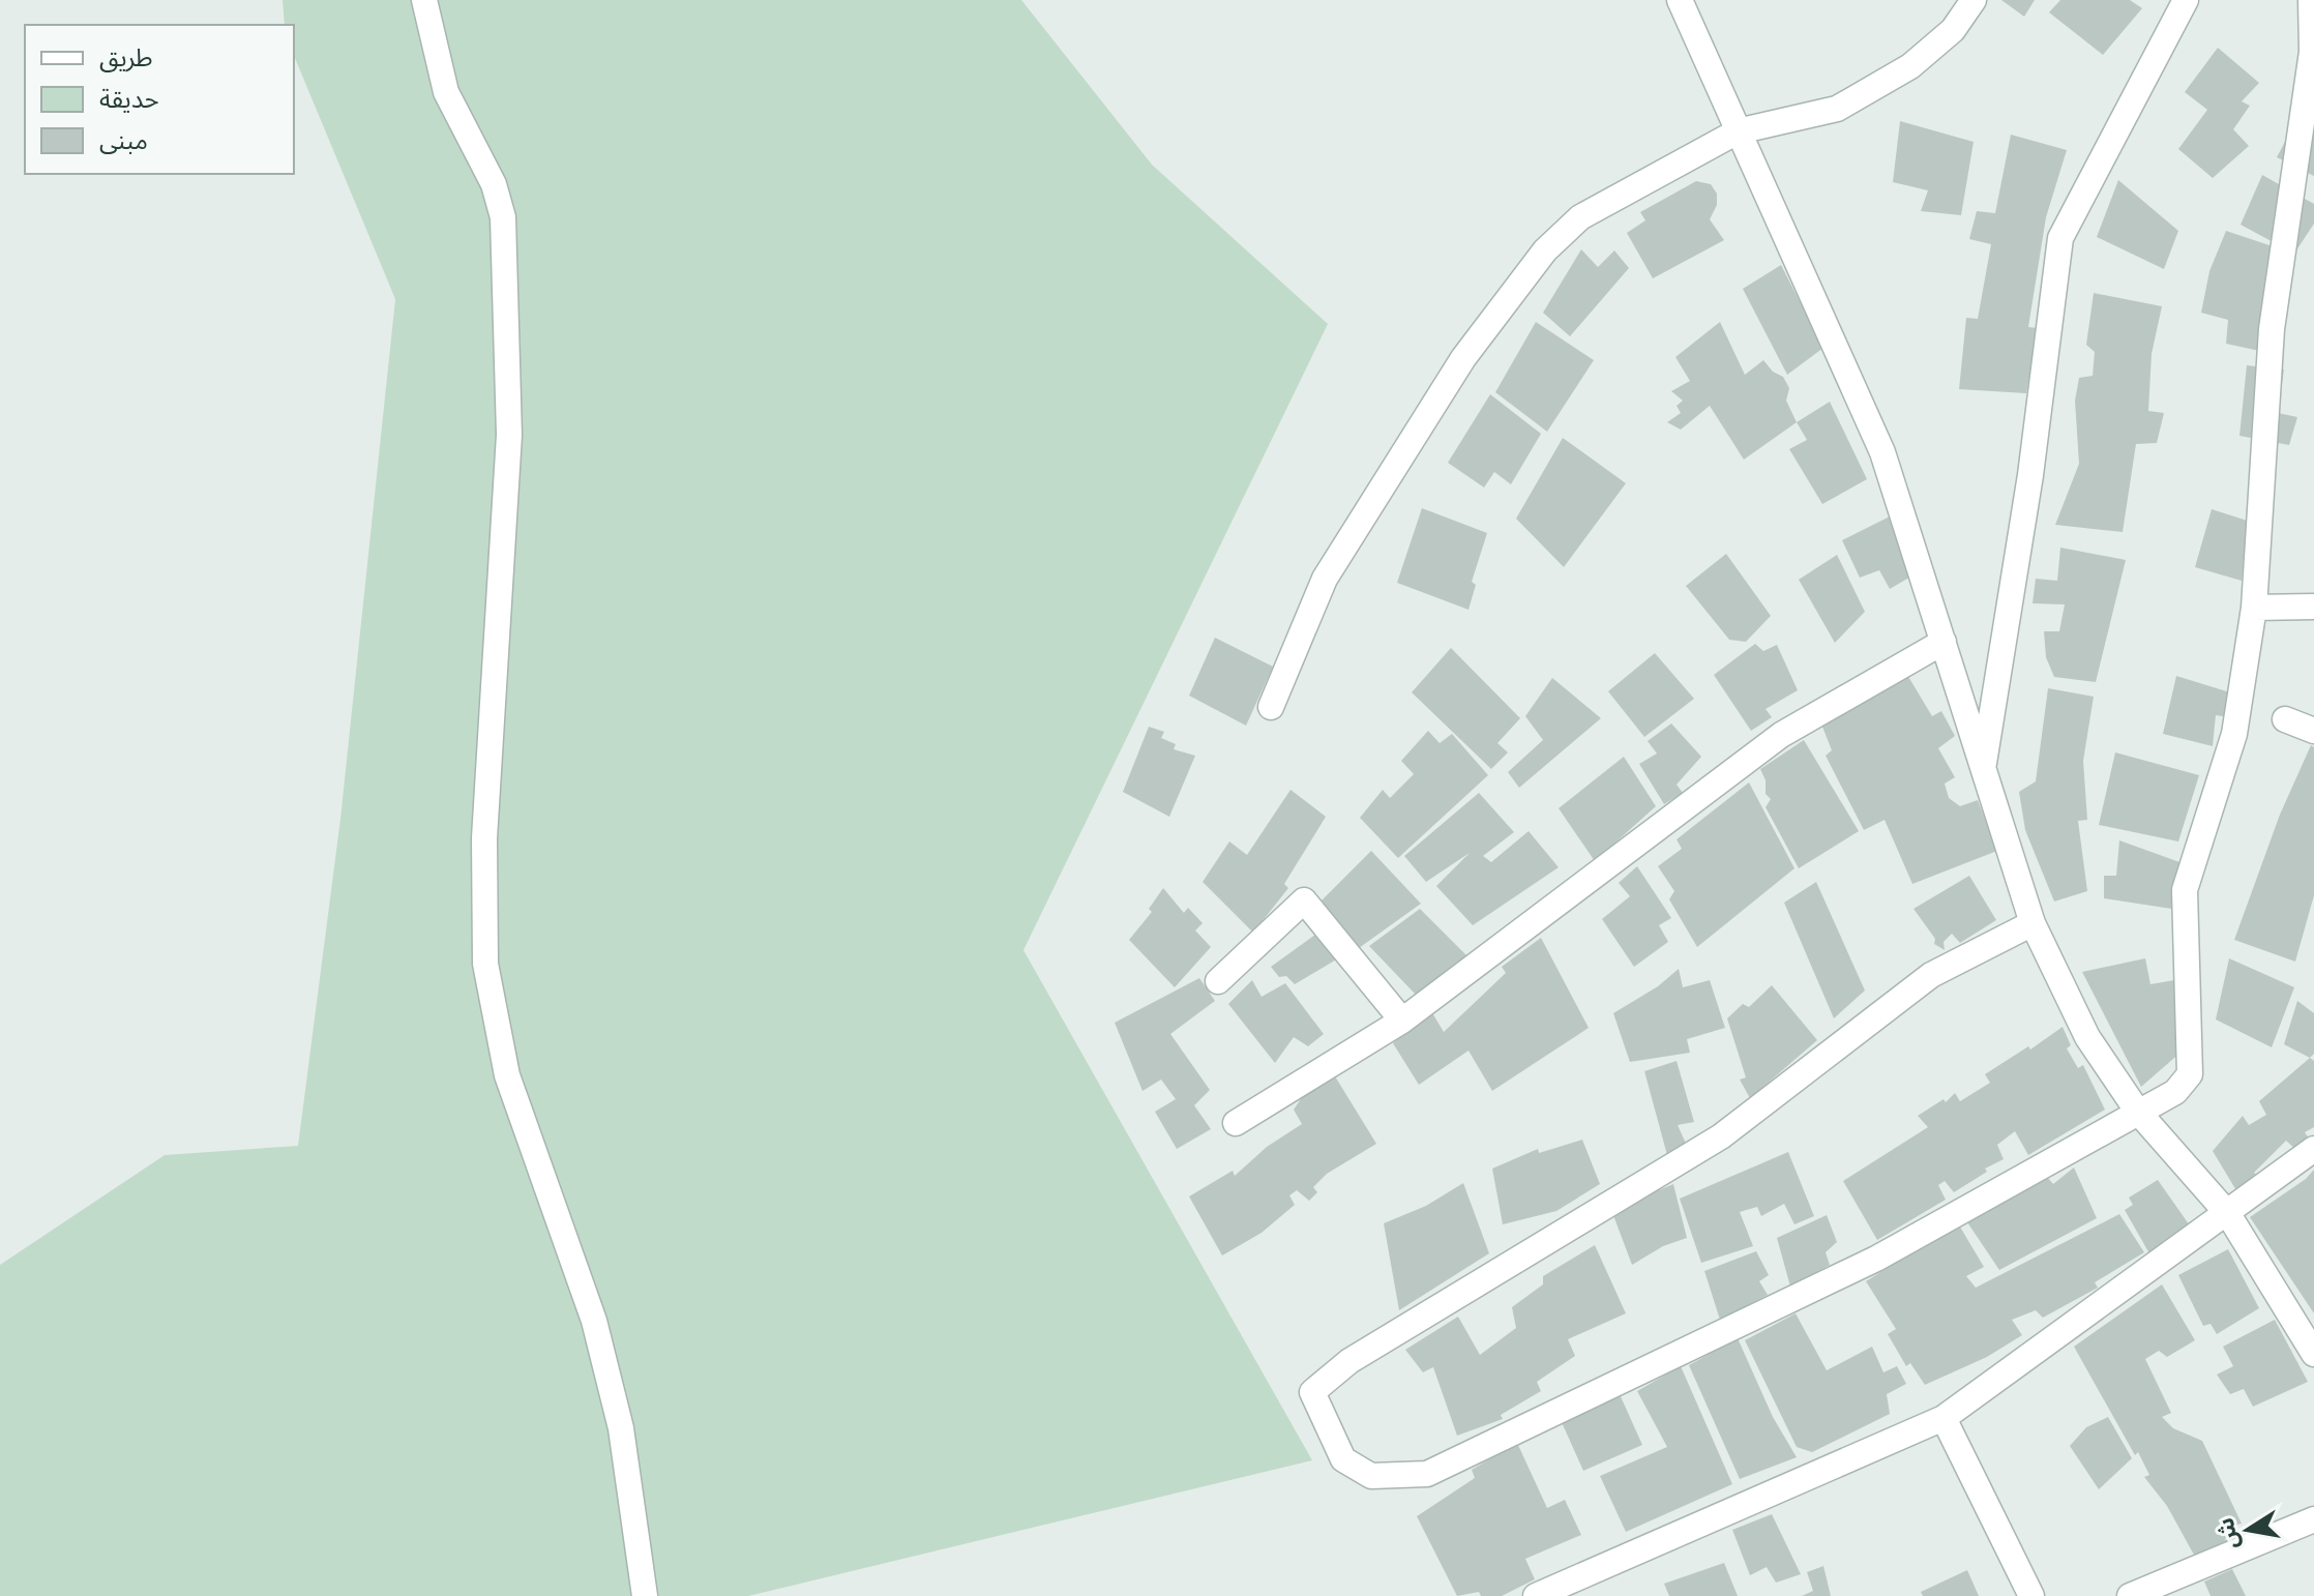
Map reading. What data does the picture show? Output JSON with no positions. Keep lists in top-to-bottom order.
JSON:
{
  "legend": ["طريق", "حديقة", "مبنى"],
  "north": "left"
}
